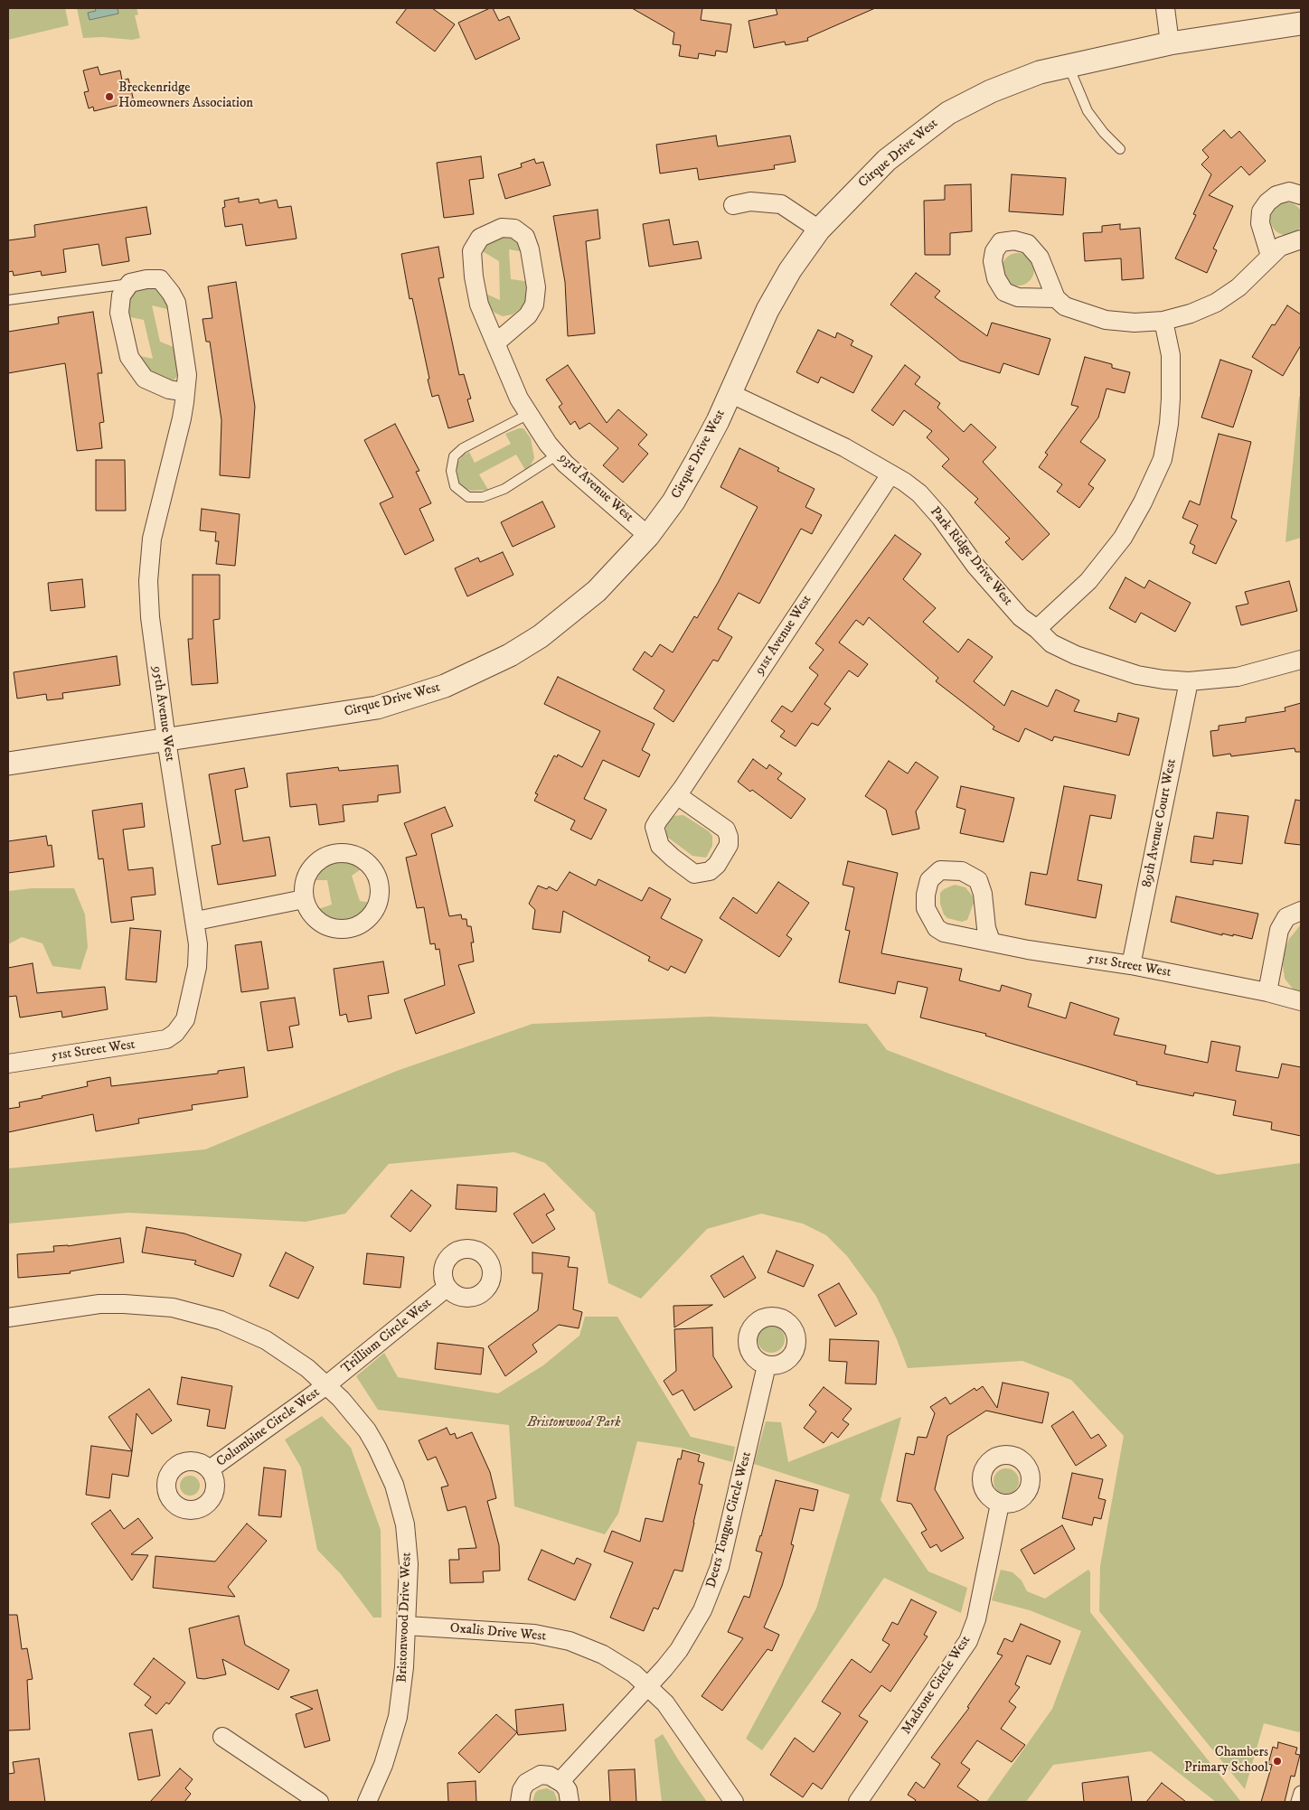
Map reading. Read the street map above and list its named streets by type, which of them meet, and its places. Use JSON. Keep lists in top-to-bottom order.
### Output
{
  "streets": {
    "street": [
      "Cirque Drive West",
      "93rd Avenue West",
      "Park Ridge Drive West",
      "91st Avenue West",
      "95th Avenue West",
      "89th Avenue Court West",
      "51st Street West",
      "Trillium Circle West",
      "Columbine Circle West",
      "Deers Tongue Circle West",
      "Bristonwood Drive West",
      "Oxalis Drive West",
      "Madrone Circle West"
    ]
  },
  "crossings": [
    ["Cirque Drive West", "93rd Avenue West"],
    ["Cirque Drive West", "Park Ridge Drive West"],
    ["Cirque Drive West", "95th Avenue West"],
    ["Park Ridge Drive West", "91st Avenue West"],
    ["Park Ridge Drive West", "89th Avenue Court West"],
    ["95th Avenue West", "51st Street West"],
    ["89th Avenue Court West", "51st Street West"],
    ["Trillium Circle West", "Columbine Circle West"],
    ["Trillium Circle West", "Bristonwood Drive West"],
    ["Columbine Circle West", "Bristonwood Drive West"],
    ["Deers Tongue Circle West", "Oxalis Drive West"],
    ["Bristonwood Drive West", "Oxalis Drive West"]
  ],
  "parks": ["Bristonwood Park"],
  "places": ["Breckenridge Homeowners Association", "Chambers Primary School"]
}
